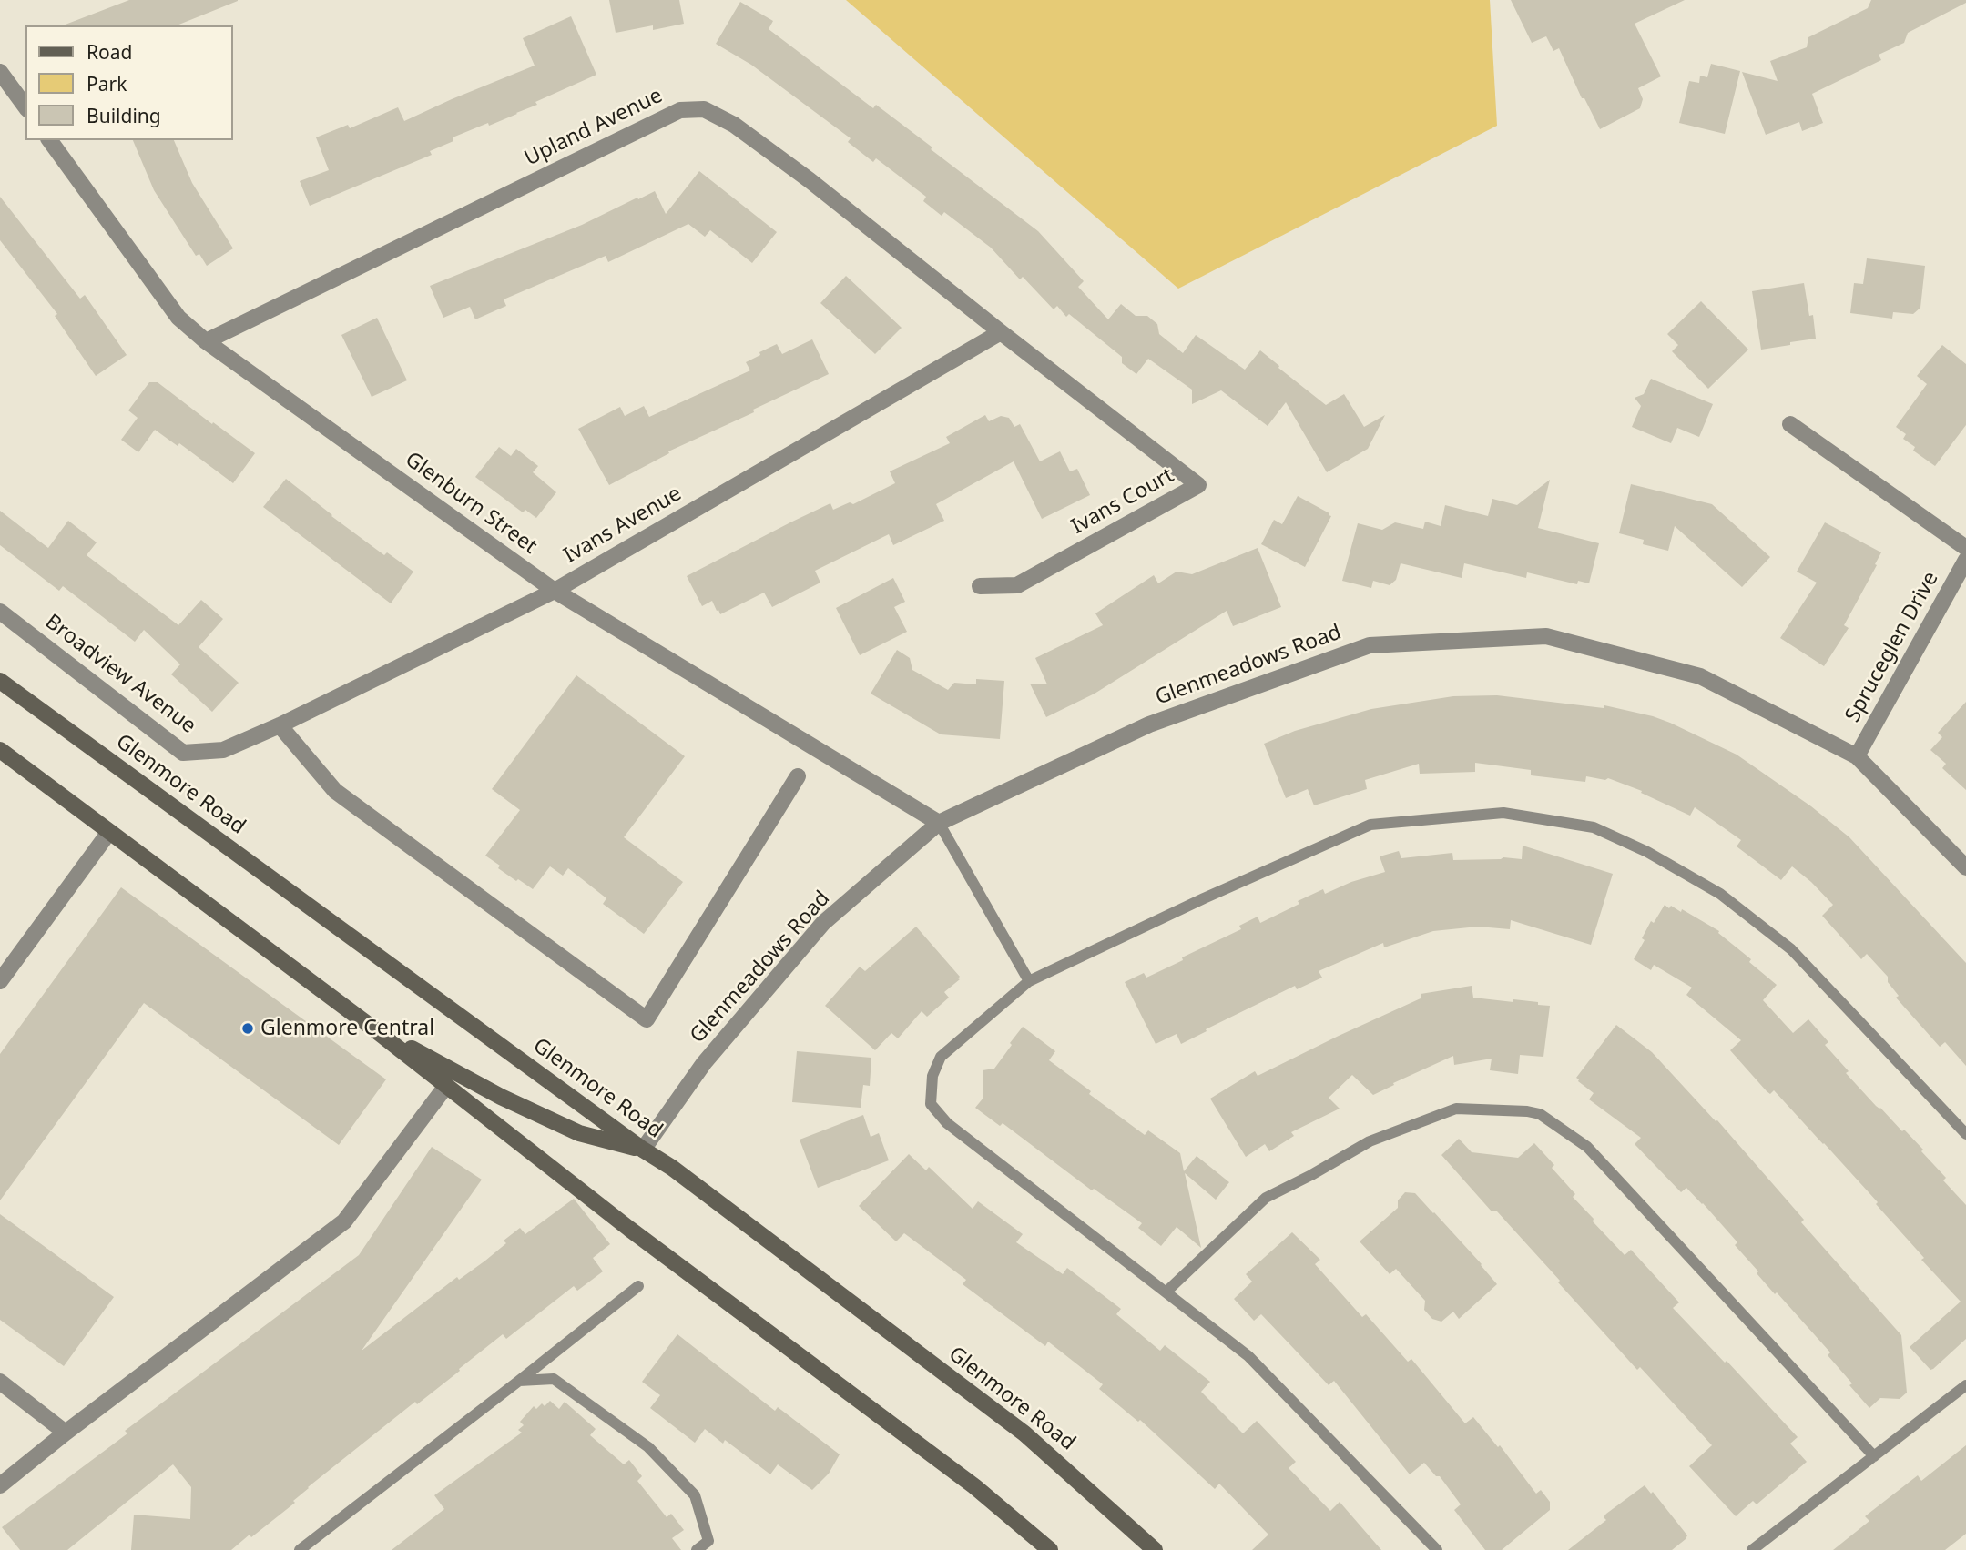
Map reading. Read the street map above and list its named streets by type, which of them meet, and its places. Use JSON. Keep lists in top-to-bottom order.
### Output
{
  "streets": {
    "main road": ["Glenmore Road"],
    "street": [
      "Upland Avenue",
      "Ivans Court",
      "Glenburn Street",
      "Ivans Avenue",
      "Spruceglen Drive",
      "Glenmeadows Road",
      "Broadview Avenue"
    ]
  },
  "crossings": [
    ["Upland Avenue", "Ivans Court"],
    ["Upland Avenue", "Glenburn Street"],
    ["Upland Avenue", "Ivans Avenue"],
    ["Ivans Court", "Ivans Avenue"],
    ["Glenburn Street", "Ivans Avenue"],
    ["Glenburn Street", "Glenmeadows Road"],
    ["Ivans Avenue", "Broadview Avenue"],
    ["Spruceglen Drive", "Glenmeadows Road"],
    ["Glenmeadows Road", "Glenmore Road"]
  ],
  "places": ["Glenmore Central"],
  "legend": ["Road", "Park", "Building"]
}
